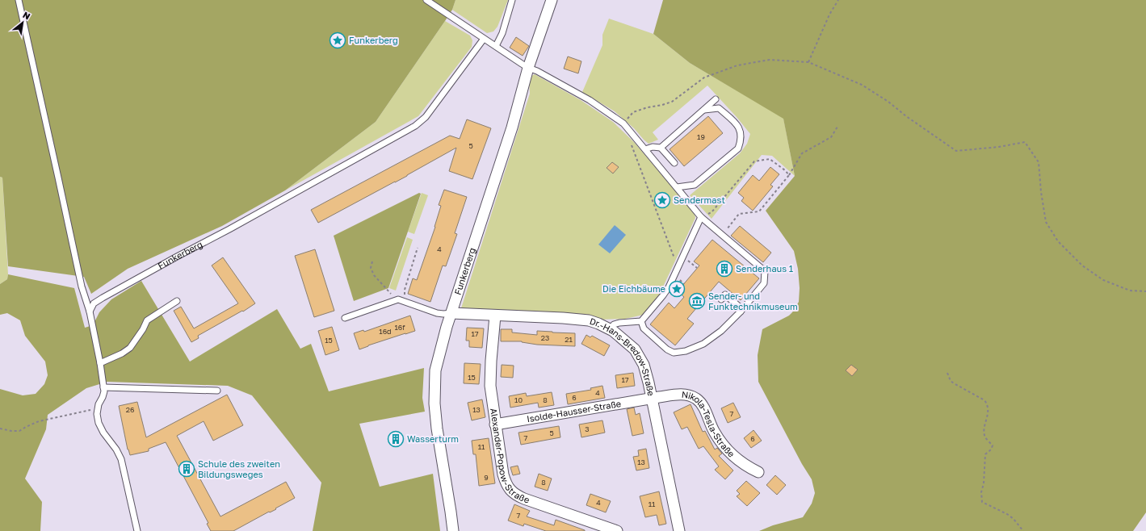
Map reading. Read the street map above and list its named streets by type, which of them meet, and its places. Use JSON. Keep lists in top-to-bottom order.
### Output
{
  "streets": {
    "street": [
      "Funkerberg",
      "Dr.-Hans-Bredow-Straße",
      "Isolde-Hausser-Straße",
      "Nikola-Tesla-Straße",
      "Alexander-Popow-Straße"
    ]
  },
  "crossings": [
    ["Funkerberg", "Dr.-Hans-Bredow-Straße"],
    ["Dr.-Hans-Bredow-Straße", "Isolde-Hausser-Straße"],
    ["Dr.-Hans-Bredow-Straße", "Nikola-Tesla-Straße"],
    ["Dr.-Hans-Bredow-Straße", "Alexander-Popow-Straße"],
    ["Isolde-Hausser-Straße", "Nikola-Tesla-Straße"],
    ["Isolde-Hausser-Straße", "Alexander-Popow-Straße"]
  ],
  "places": {
    "place": ["Funkerberg", "Sendermast", "Die Eichbäume"],
    "building": ["Senderhaus 1", "Wasserturm", "Schule des zweiten Bildungsweges"],
    "museum": ["Sender- und Funktechnikmuseum"]
  },
  "house_numbers": [
    "19",
    "5",
    "4",
    "16f",
    "16d",
    "17",
    "23",
    "21",
    "15",
    "15",
    "17",
    "4",
    "6",
    "10",
    "8",
    "26",
    "13",
    "7",
    "3",
    "5",
    "7",
    "6",
    "11",
    "13",
    "9",
    "8",
    "4",
    "11",
    "7"
  ],
  "north": "top right"
}
